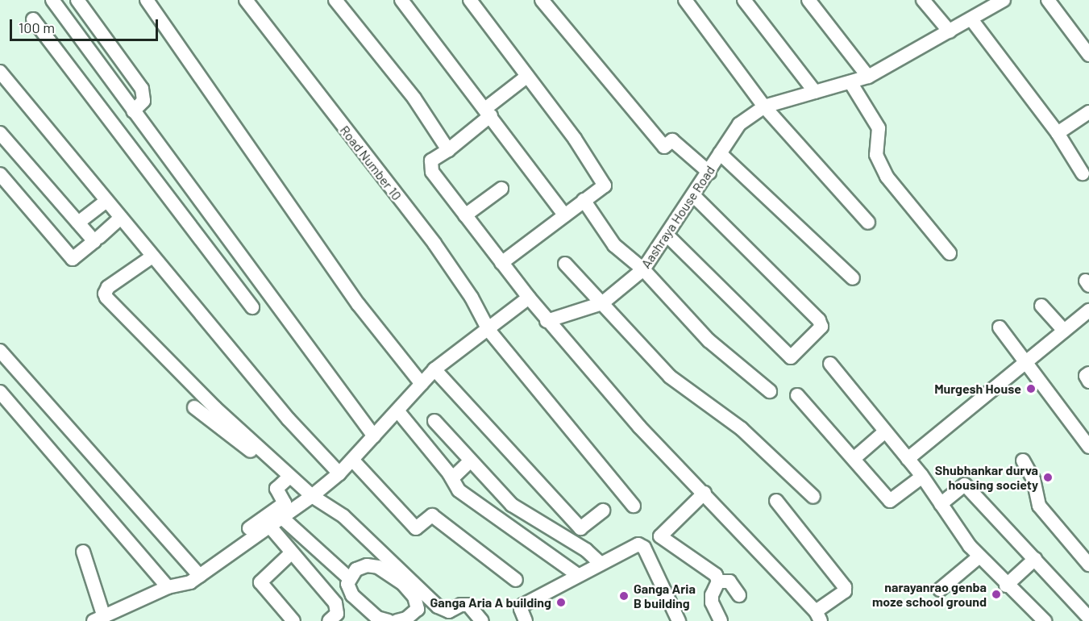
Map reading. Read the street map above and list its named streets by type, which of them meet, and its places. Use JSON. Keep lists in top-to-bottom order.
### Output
{
  "streets": {
    "street": ["Road Number 10", "Aashraya House Road"]
  },
  "places": [
    "Murgesh House",
    "Shubhankar durva housing society",
    "narayanrao genba moze school ground",
    "Ganga Aria B building",
    "Ganga Aria A building"
  ],
  "scale_bar": "100 m"
}
